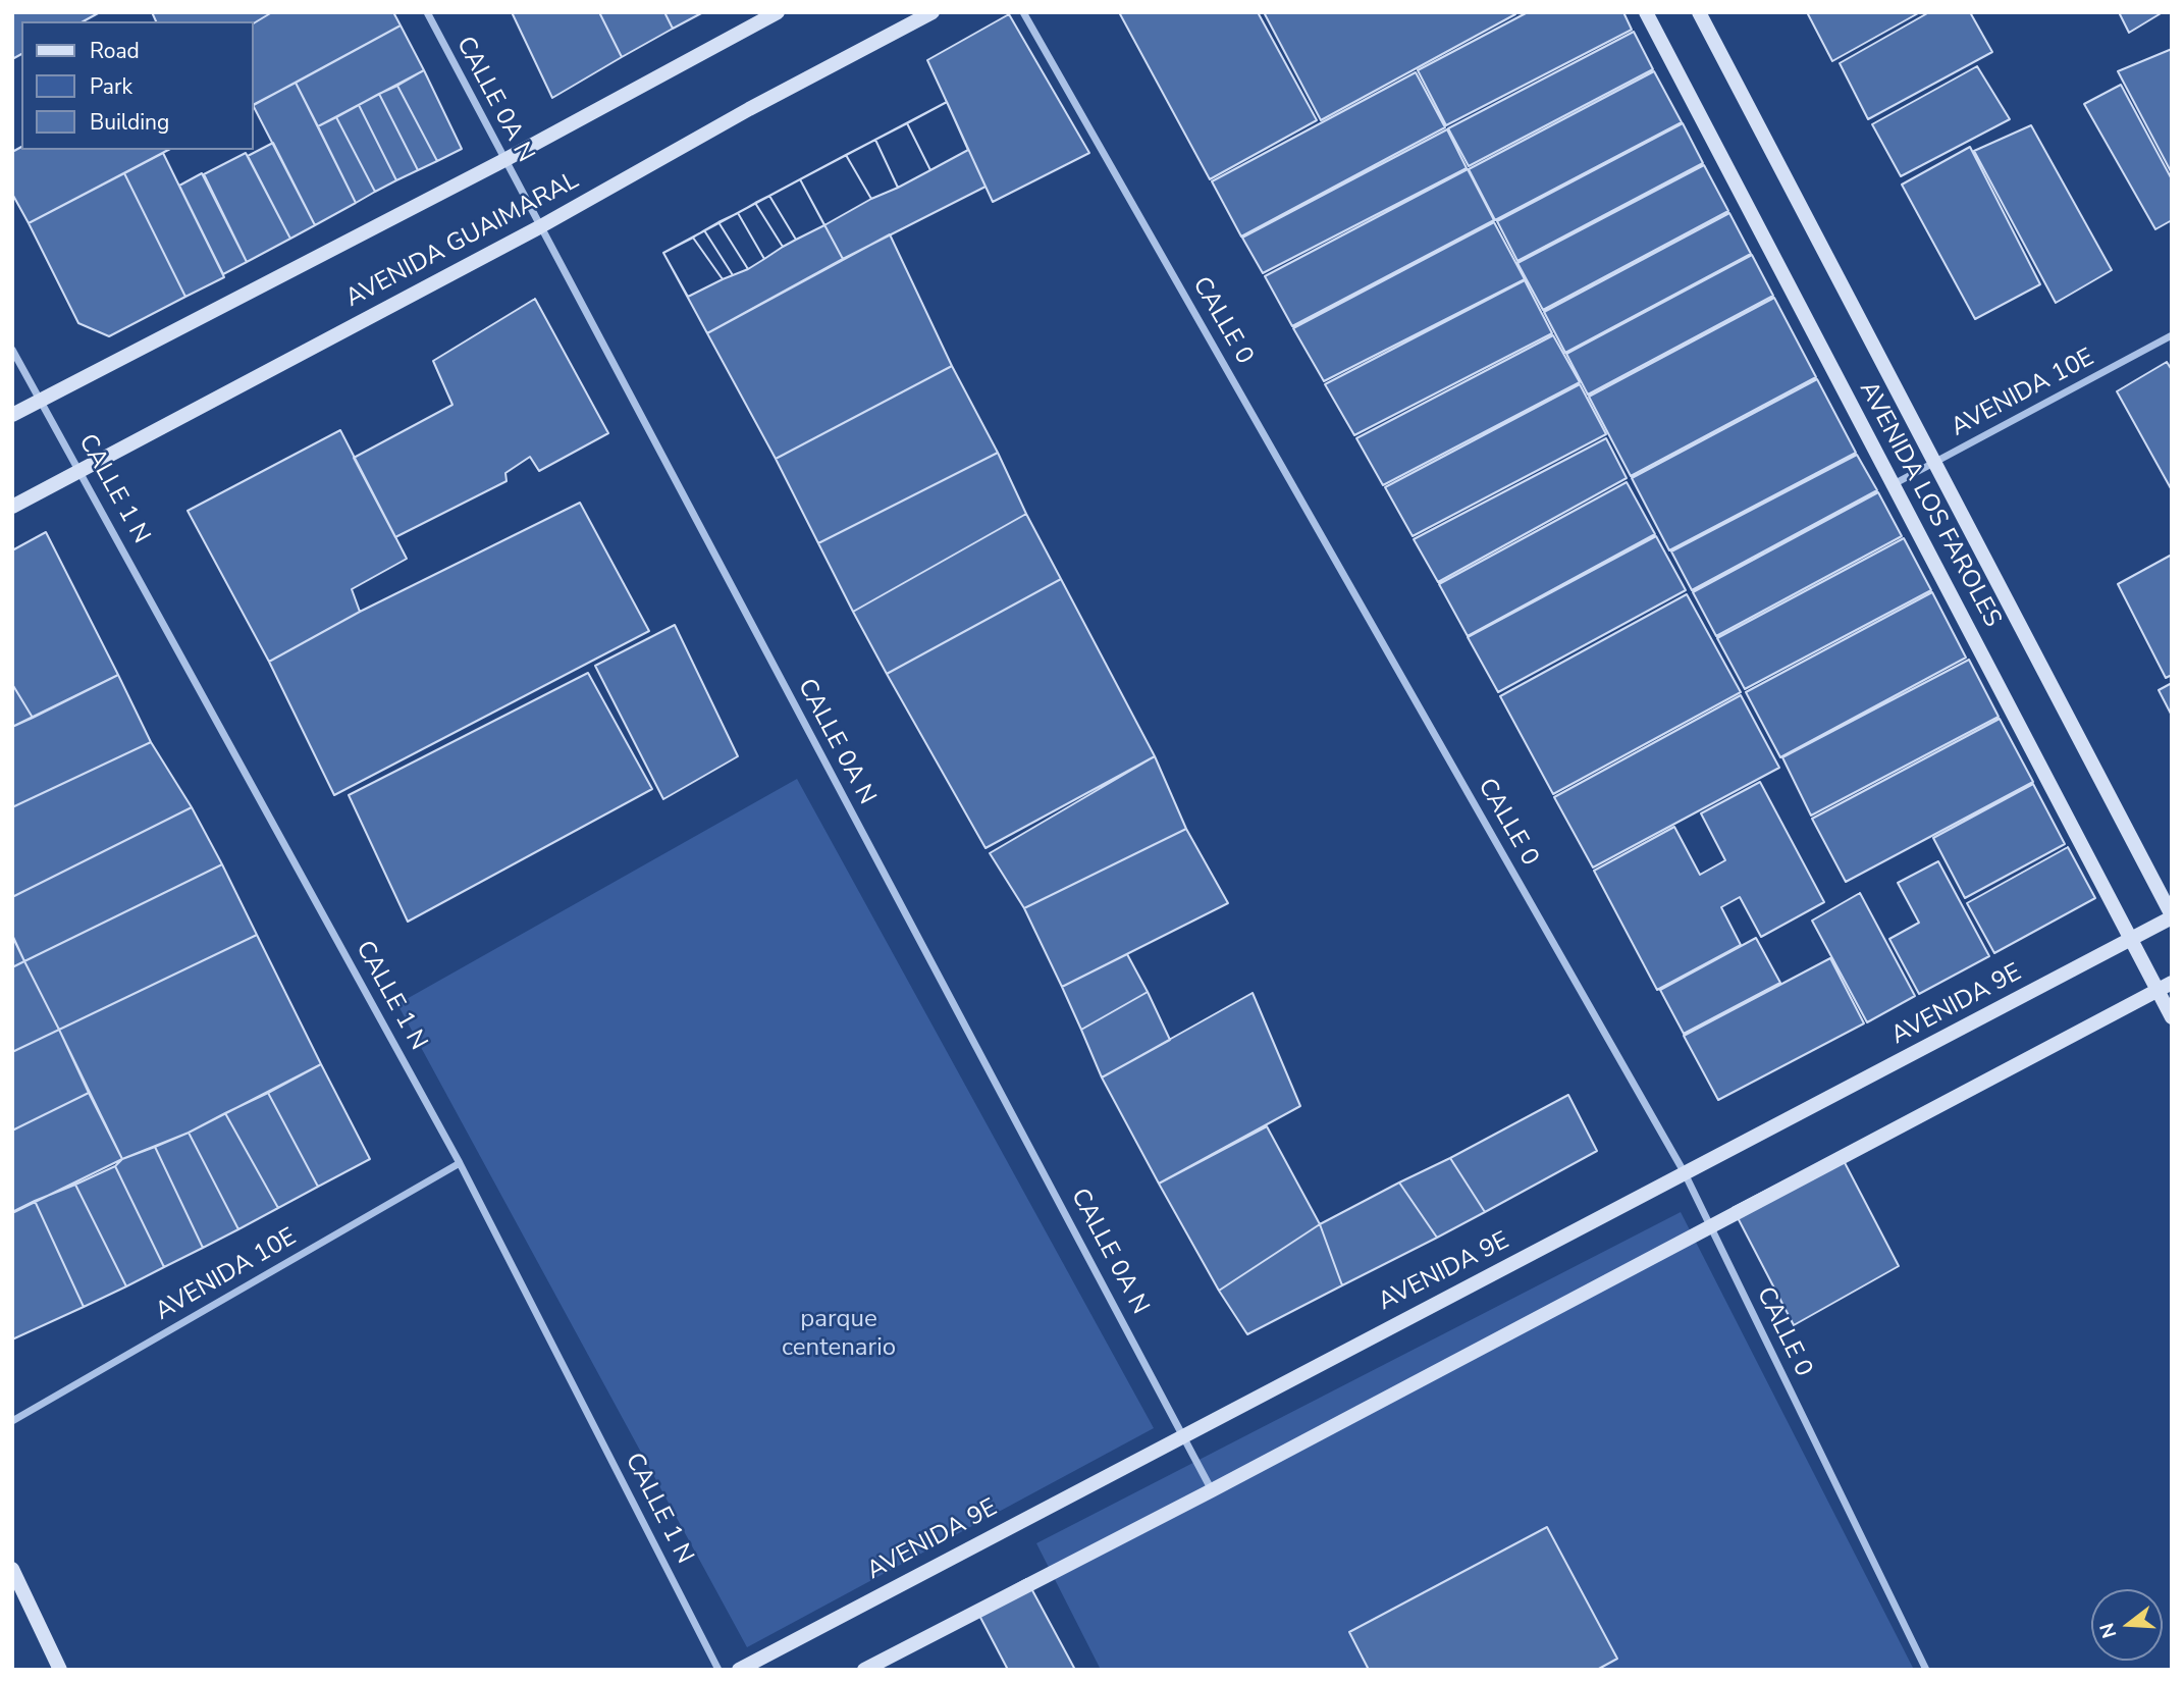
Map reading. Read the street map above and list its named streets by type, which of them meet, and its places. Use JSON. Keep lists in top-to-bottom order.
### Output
{
  "streets": {
    "street": [
      "CALLE 0A N",
      "AVENIDA GUAIMARAL",
      "CALLE 0",
      "AVENIDA 10E",
      "CALLE 1 N",
      "AVENIDA LOS FAROLES",
      "AVENIDA 9E"
    ]
  },
  "crossings": [
    ["CALLE 0A N", "AVENIDA GUAIMARAL"],
    ["CALLE 0A N", "AVENIDA 9E"],
    ["AVENIDA GUAIMARAL", "CALLE 1 N"],
    ["CALLE 0", "AVENIDA 9E"],
    ["AVENIDA 10E", "CALLE 1 N"],
    ["AVENIDA 10E", "AVENIDA LOS FAROLES"],
    ["AVENIDA LOS FAROLES", "AVENIDA 9E"]
  ],
  "parks": ["parque centenario"],
  "legend": ["Road", "Park", "Building"],
  "north": "left"
}
